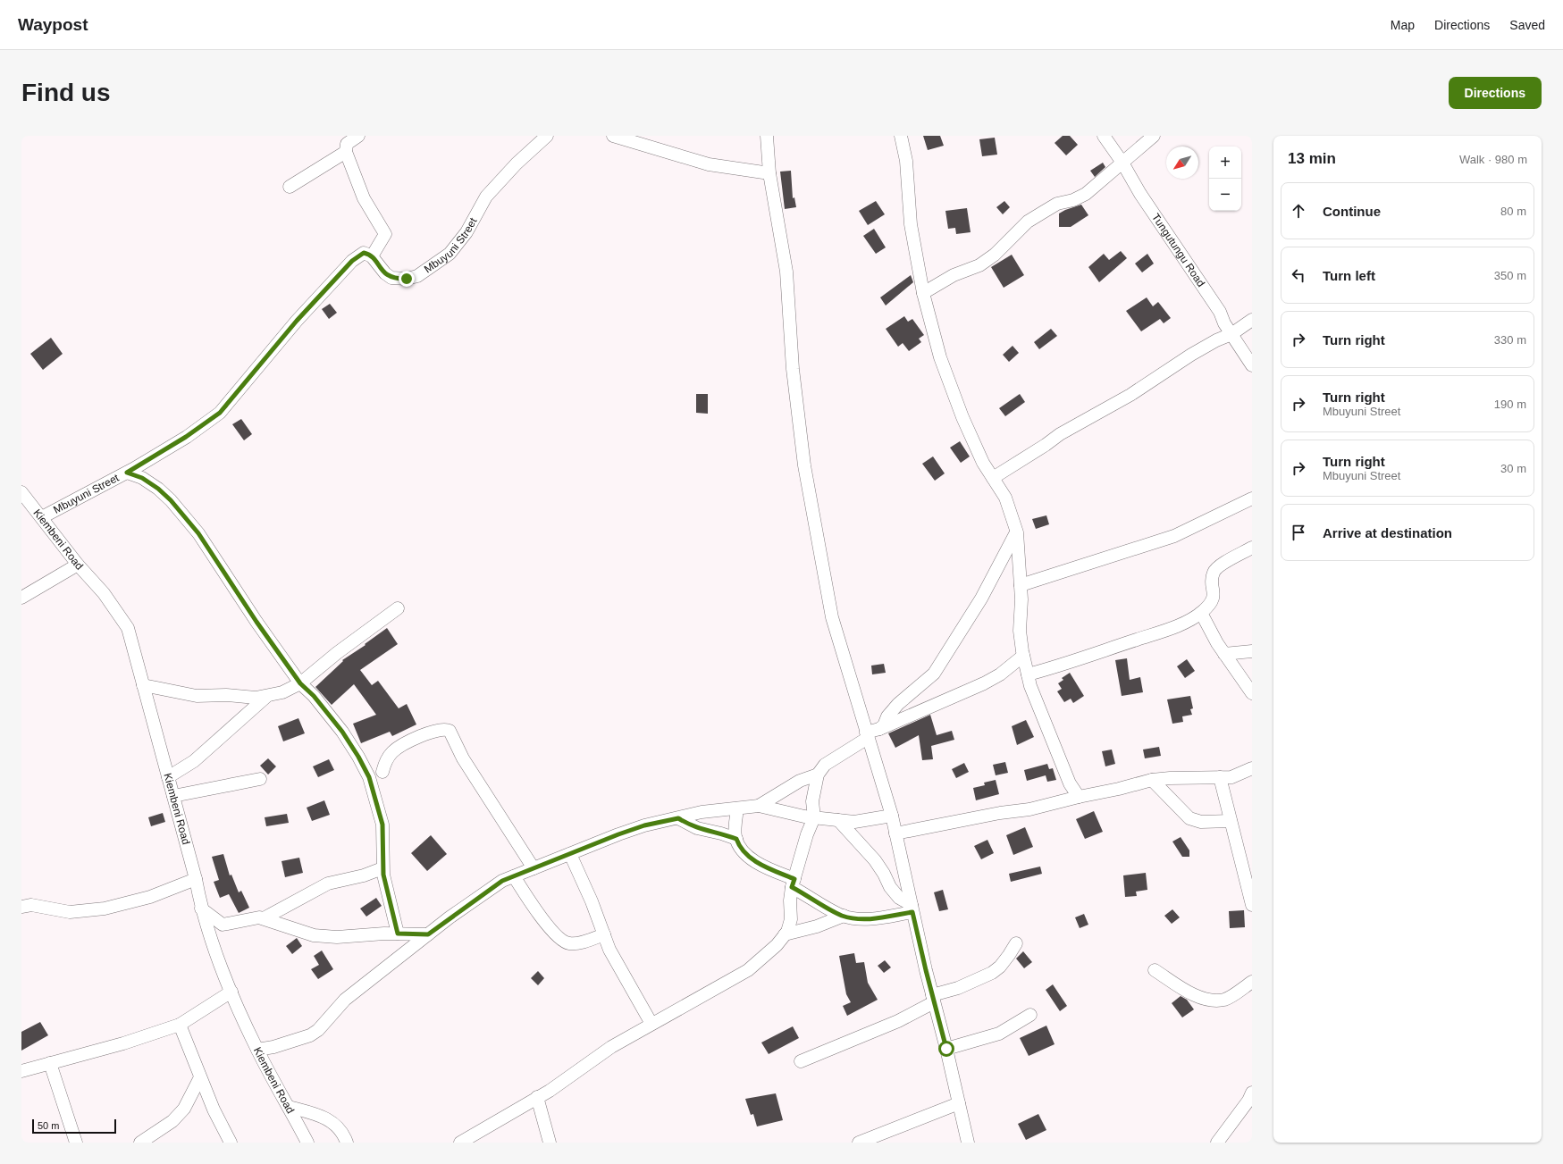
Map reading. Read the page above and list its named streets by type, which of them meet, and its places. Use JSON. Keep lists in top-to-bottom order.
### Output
{
  "streets": {
    "street": ["Mbuyuni Street", "Tungutungu Road", "Kiembeni Road"]
  },
  "crossings": [
    ["Mbuyuni Street", "Kiembeni Road"]
  ],
  "scale_bar": "50 m",
  "north": "bottom left",
  "page": {
    "header": "Waypost",
    "nav": ["Map", "Directions", "Saved"],
    "buttons": "Directions",
    "title": "Find us",
    "heading": ["13 min", "Walk · 980 m"],
    "map_buttons": ["+", "−"],
    "list": [
      ["Continue", "80 m"],
      ["Turn left", "350 m"],
      ["Turn right", "330 m"],
      ["Turn right", "Mbuyuni Street", "190 m"],
      ["Turn right", "Mbuyuni Street", "30 m"],
      "Arrive at destination"
    ],
    "scale": "50 m"
  }
}
